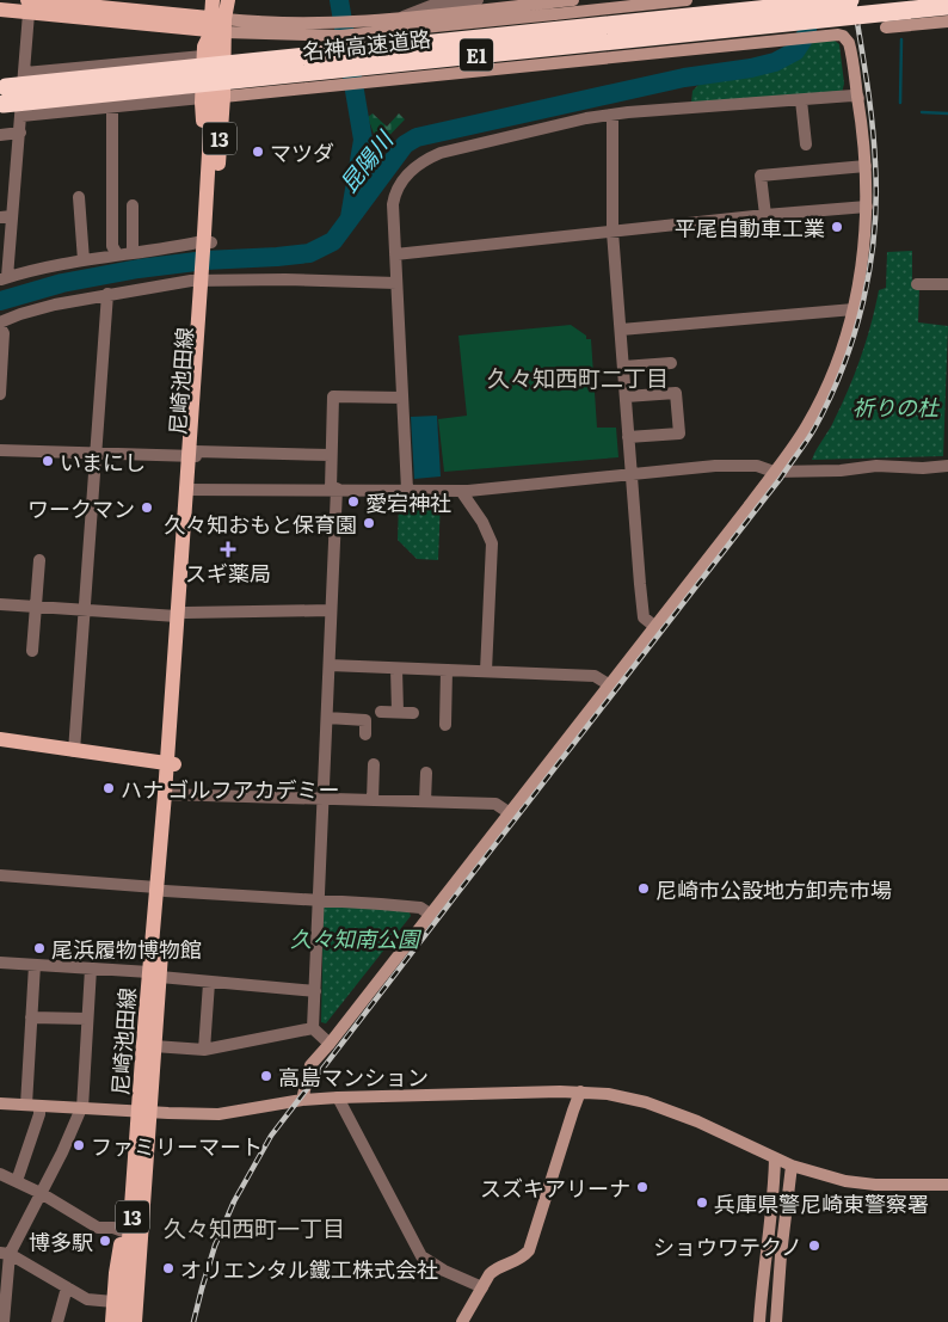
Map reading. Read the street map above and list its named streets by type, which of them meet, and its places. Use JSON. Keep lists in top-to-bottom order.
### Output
{
  "streets": {
    "highway": ["名神高速道路", "E1"],
    "main road": ["13", "尼崎池田線"]
  },
  "districts": ["久々知西町二丁目", "久々知西町一丁目"],
  "water": ["昆陽川"],
  "parks": ["祈りの杜", "久々知南公園"],
  "places": {
    "other": [
      "マツダ",
      "平尾自動車工業",
      "いまにし",
      "愛宕神社",
      "ワークマン",
      "久々知おもと保育園",
      "ハナ ゴルフアカデミー",
      "尼崎市公設地方卸売市場",
      "尾浜履物博物館",
      "高島マンション",
      "ファミリーマート",
      "スズキアリーナ",
      "兵庫県警尼崎東警察署",
      "博多駅",
      "ショウワテクノ",
      "オリエンタル鐵工株式会社"
    ],
    "health": ["スギ薬局"]
  }
}
